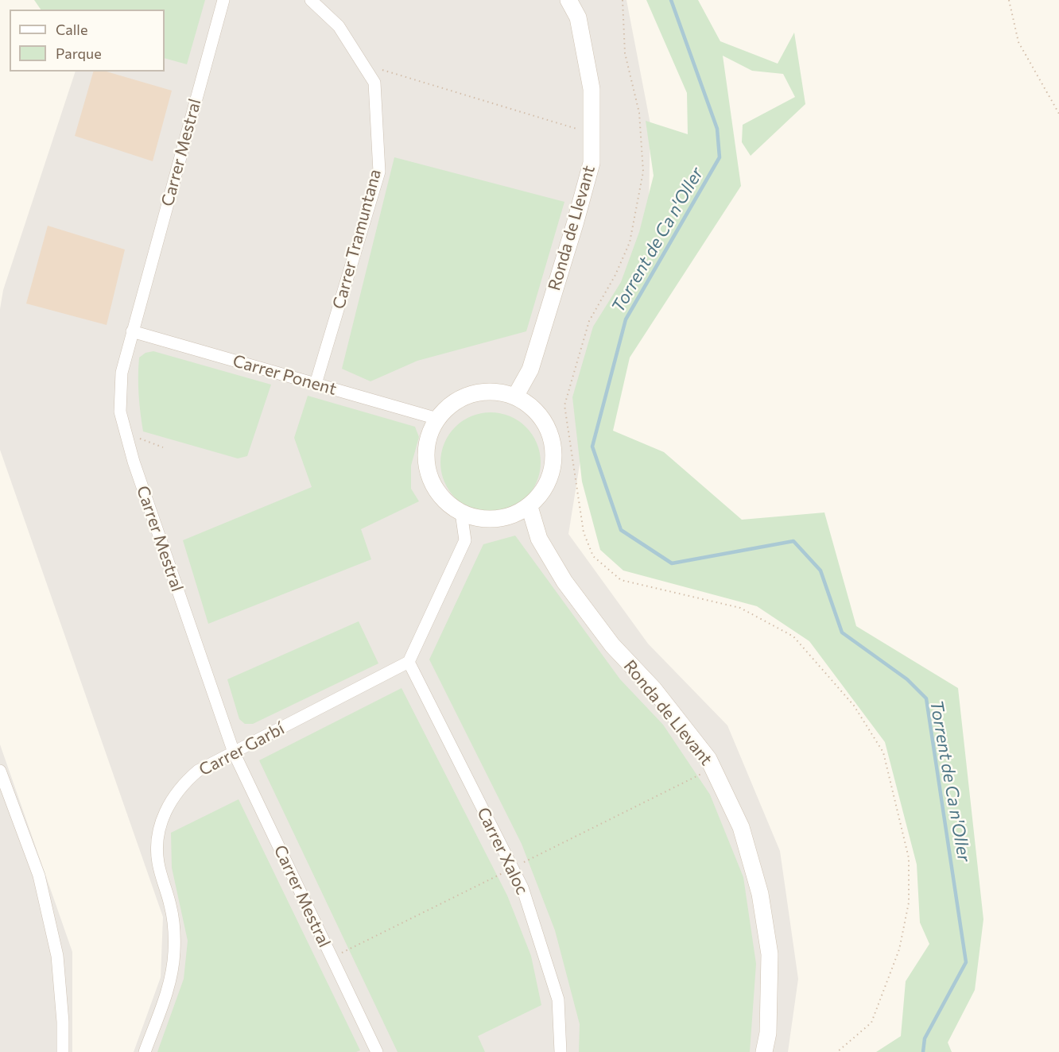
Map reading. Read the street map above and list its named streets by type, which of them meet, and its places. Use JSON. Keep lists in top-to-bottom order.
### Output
{
  "streets": {
    "main road": ["Ronda de Llevant"],
    "street": [
      "Carrer Mestral",
      "Carrer Tramuntana",
      "Carrer Ponent",
      "Carrer Garbí",
      "Carrer Xaloc"
    ]
  },
  "crossings": [
    ["Carrer Mestral", "Carrer Ponent"],
    ["Carrer Mestral", "Carrer Garbí"],
    ["Ronda de Llevant", "Carrer Ponent"],
    ["Carrer Tramuntana", "Carrer Ponent"],
    ["Carrer Garbí", "Carrer Xaloc"]
  ],
  "water": ["Torrent de Ca n'Oller"],
  "legend": ["Calle", "Parque"]
}
